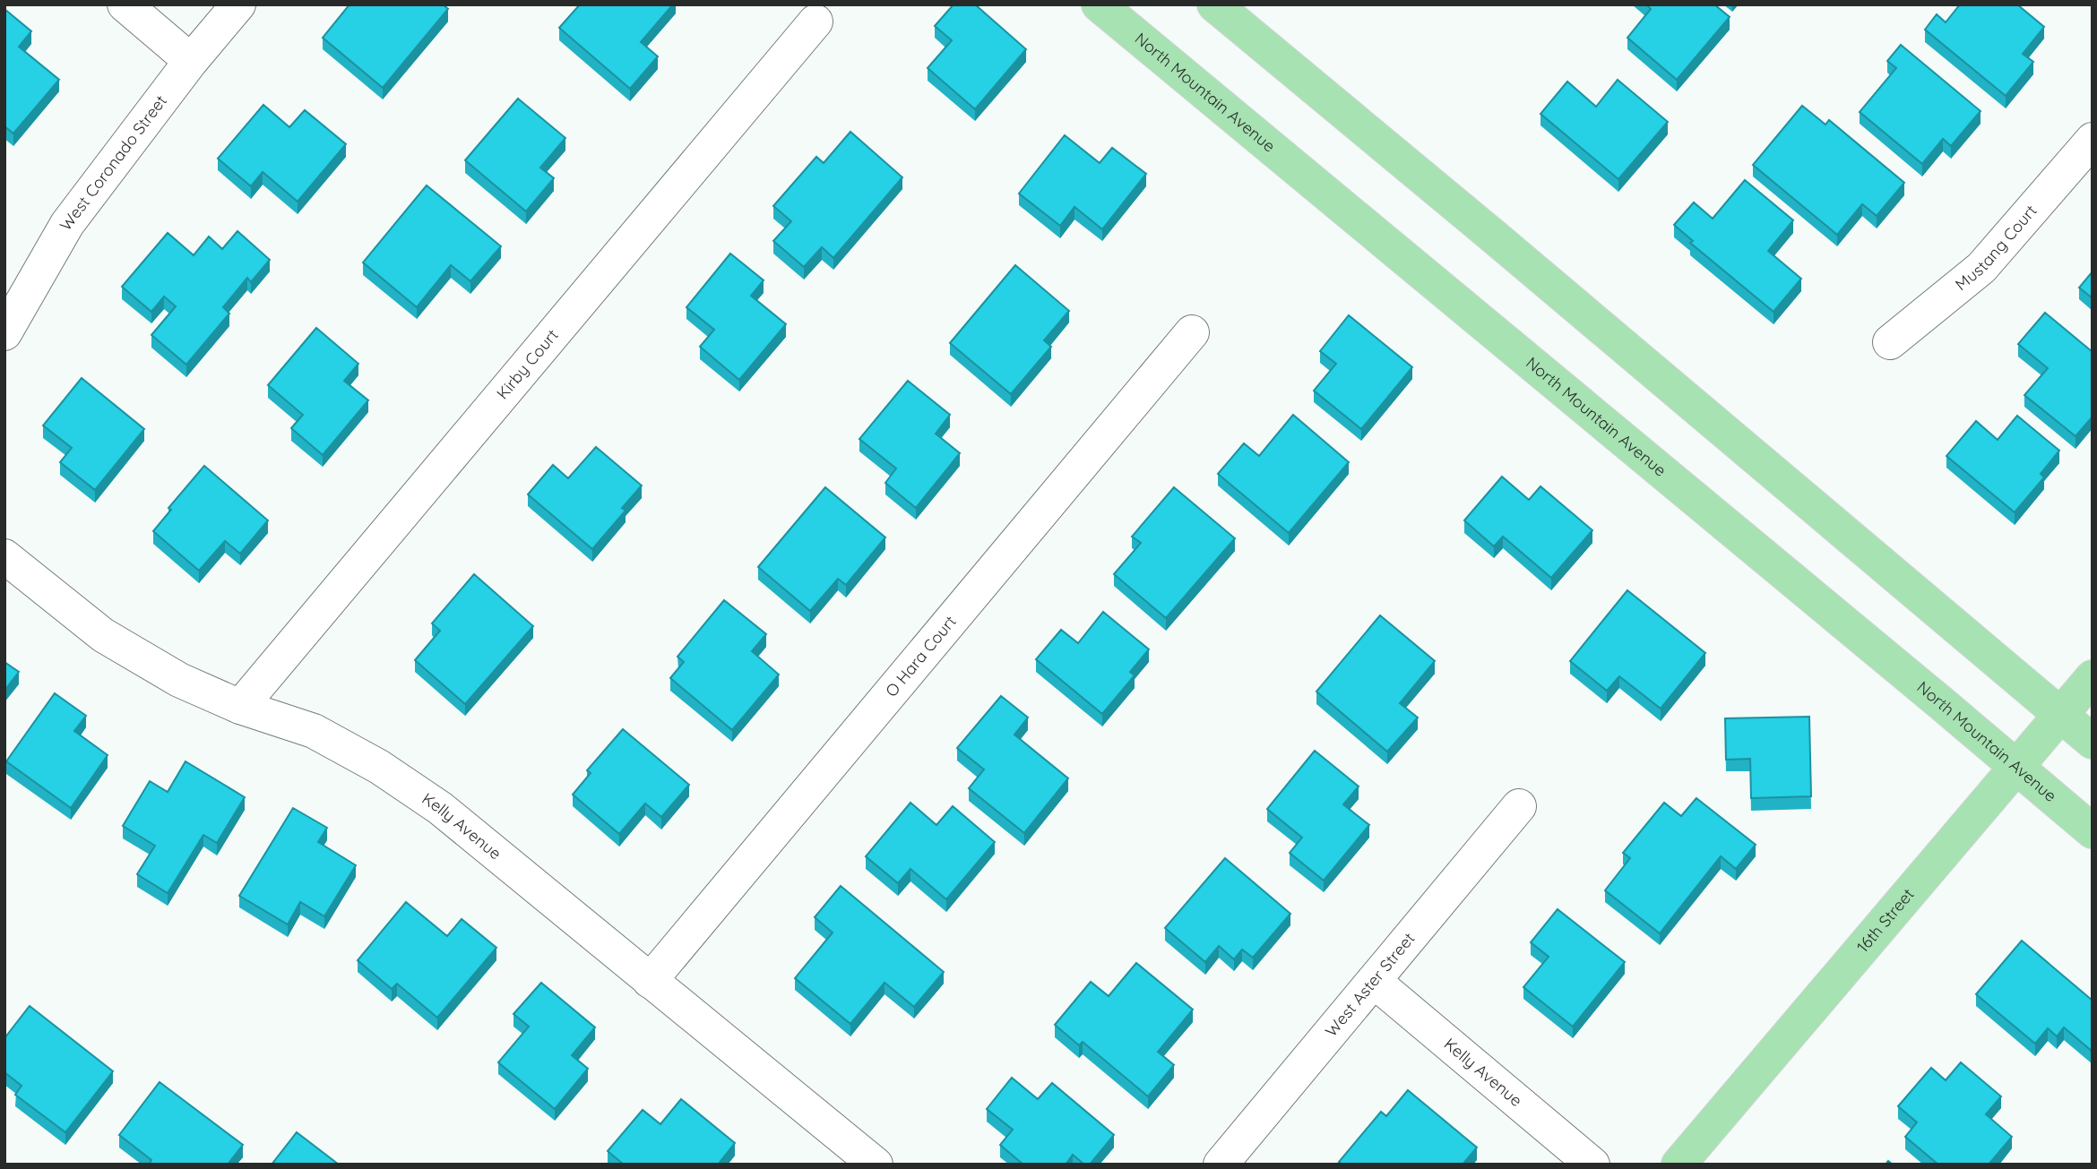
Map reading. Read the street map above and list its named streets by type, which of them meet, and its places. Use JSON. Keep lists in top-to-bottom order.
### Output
{
  "streets": {
    "main road": ["North Mountain Avenue", "16th Street"],
    "street": [
      "West Coronado Street",
      "Mustang Court",
      "Kirby Court",
      "O Hara Court",
      "Kelly Avenue",
      "West Aster Street"
    ]
  },
  "crossings": [
    ["North Mountain Avenue", "16th Street"],
    ["Kirby Court", "Kelly Avenue"],
    ["O Hara Court", "Kelly Avenue"],
    ["Kelly Avenue", "West Aster Street"]
  ]
}
